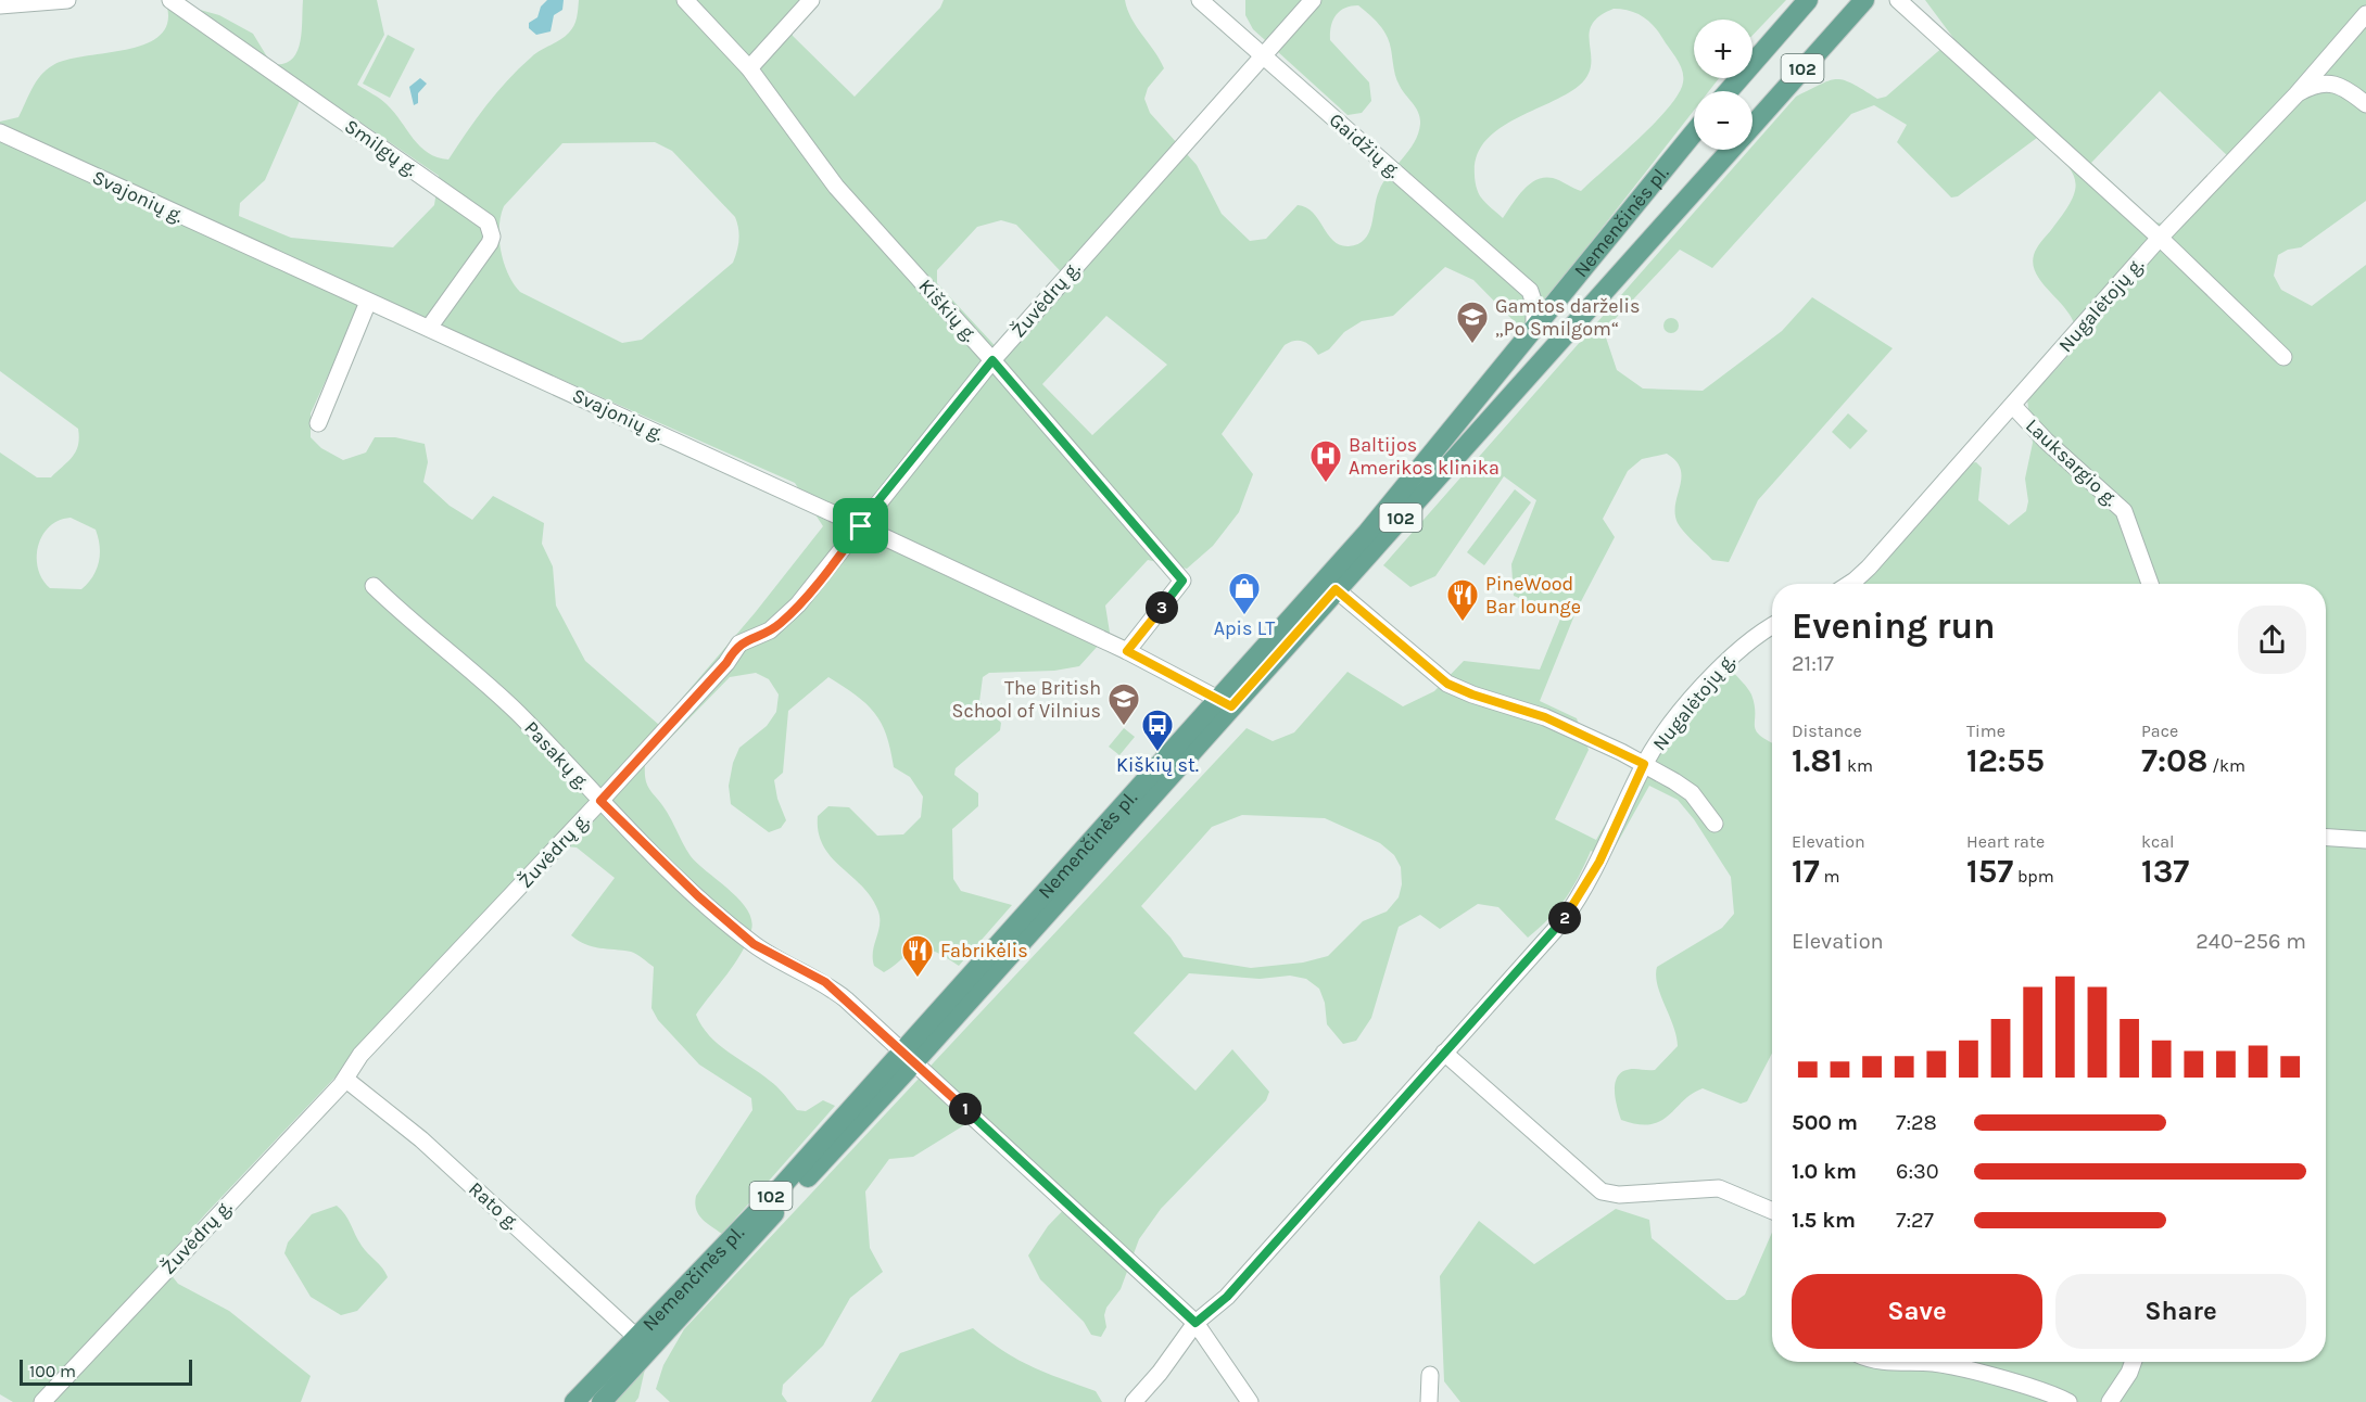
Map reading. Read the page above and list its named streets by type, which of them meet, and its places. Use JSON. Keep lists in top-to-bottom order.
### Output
{
  "streets": {
    "main road": ["102", "Nemenčinės pl."],
    "street": [
      "Gaidžių g.",
      "Smilgų g.",
      "Svajonių g.",
      "Žuvėdrų g.",
      "Nugalėtojų g.",
      "Kiškių g.",
      "Lauksargio g.",
      "Pasakų g.",
      "Rato g."
    ]
  },
  "crossings": [
    ["Gaidžių g.", "Žuvėdrų g."],
    ["Smilgų g.", "Svajonių g."],
    ["Svajonių g.", "Nemenčinės pl."],
    ["Svajonių g.", "Žuvėdrų g."],
    ["Svajonių g.", "Kiškių g."],
    ["Nemenčinės pl.", "Pasakų g."],
    ["Nemenčinės pl.", "Rato g."],
    ["Žuvėdrų g.", "Kiškių g."],
    ["Žuvėdrų g.", "Pasakų g."],
    ["Žuvėdrų g.", "Rato g."],
    ["Nugalėtojų g.", "Lauksargio g."],
    ["Nugalėtojų g.", "Pasakų g."]
  ],
  "places": {
    "school or university": ["Gamtos darželis „Po Smilgom“", "The British School of Vilnius"],
    "hospital": ["Baltijos Amerikos klinika"],
    "shop": ["Apis LT"],
    "restaurant": ["PineWood Bar lounge", "Fabrikėlis"],
    "bus stop": ["Kiškių st."]
  },
  "scale_bar": "100 m",
  "page": {
    "map_buttons": ["+", "−"],
    "heading": ["Evening run", "21:17"],
    "pins": ["3", "2", "1"],
    "stats": [
      ["Distance", "1.81 km"],
      ["Time", "12:55"],
      ["Pace", "7:08 /km"],
      ["Elevation", "17 m"],
      ["Heart rate", "157 bpm"],
      ["kcal", "137"]
    ],
    "chart": ["Elevation", "240–256 m"],
    "list": [
      {
        "name": "500 m",
        "note": "7:28"
      },
      {
        "name": "1.0 km",
        "note": "6:30"
      },
      {
        "name": "1.5 km",
        "note": "7:27"
      }
    ],
    "buttons": ["Save", "Share"],
    "scale": "100 m"
  }
}
